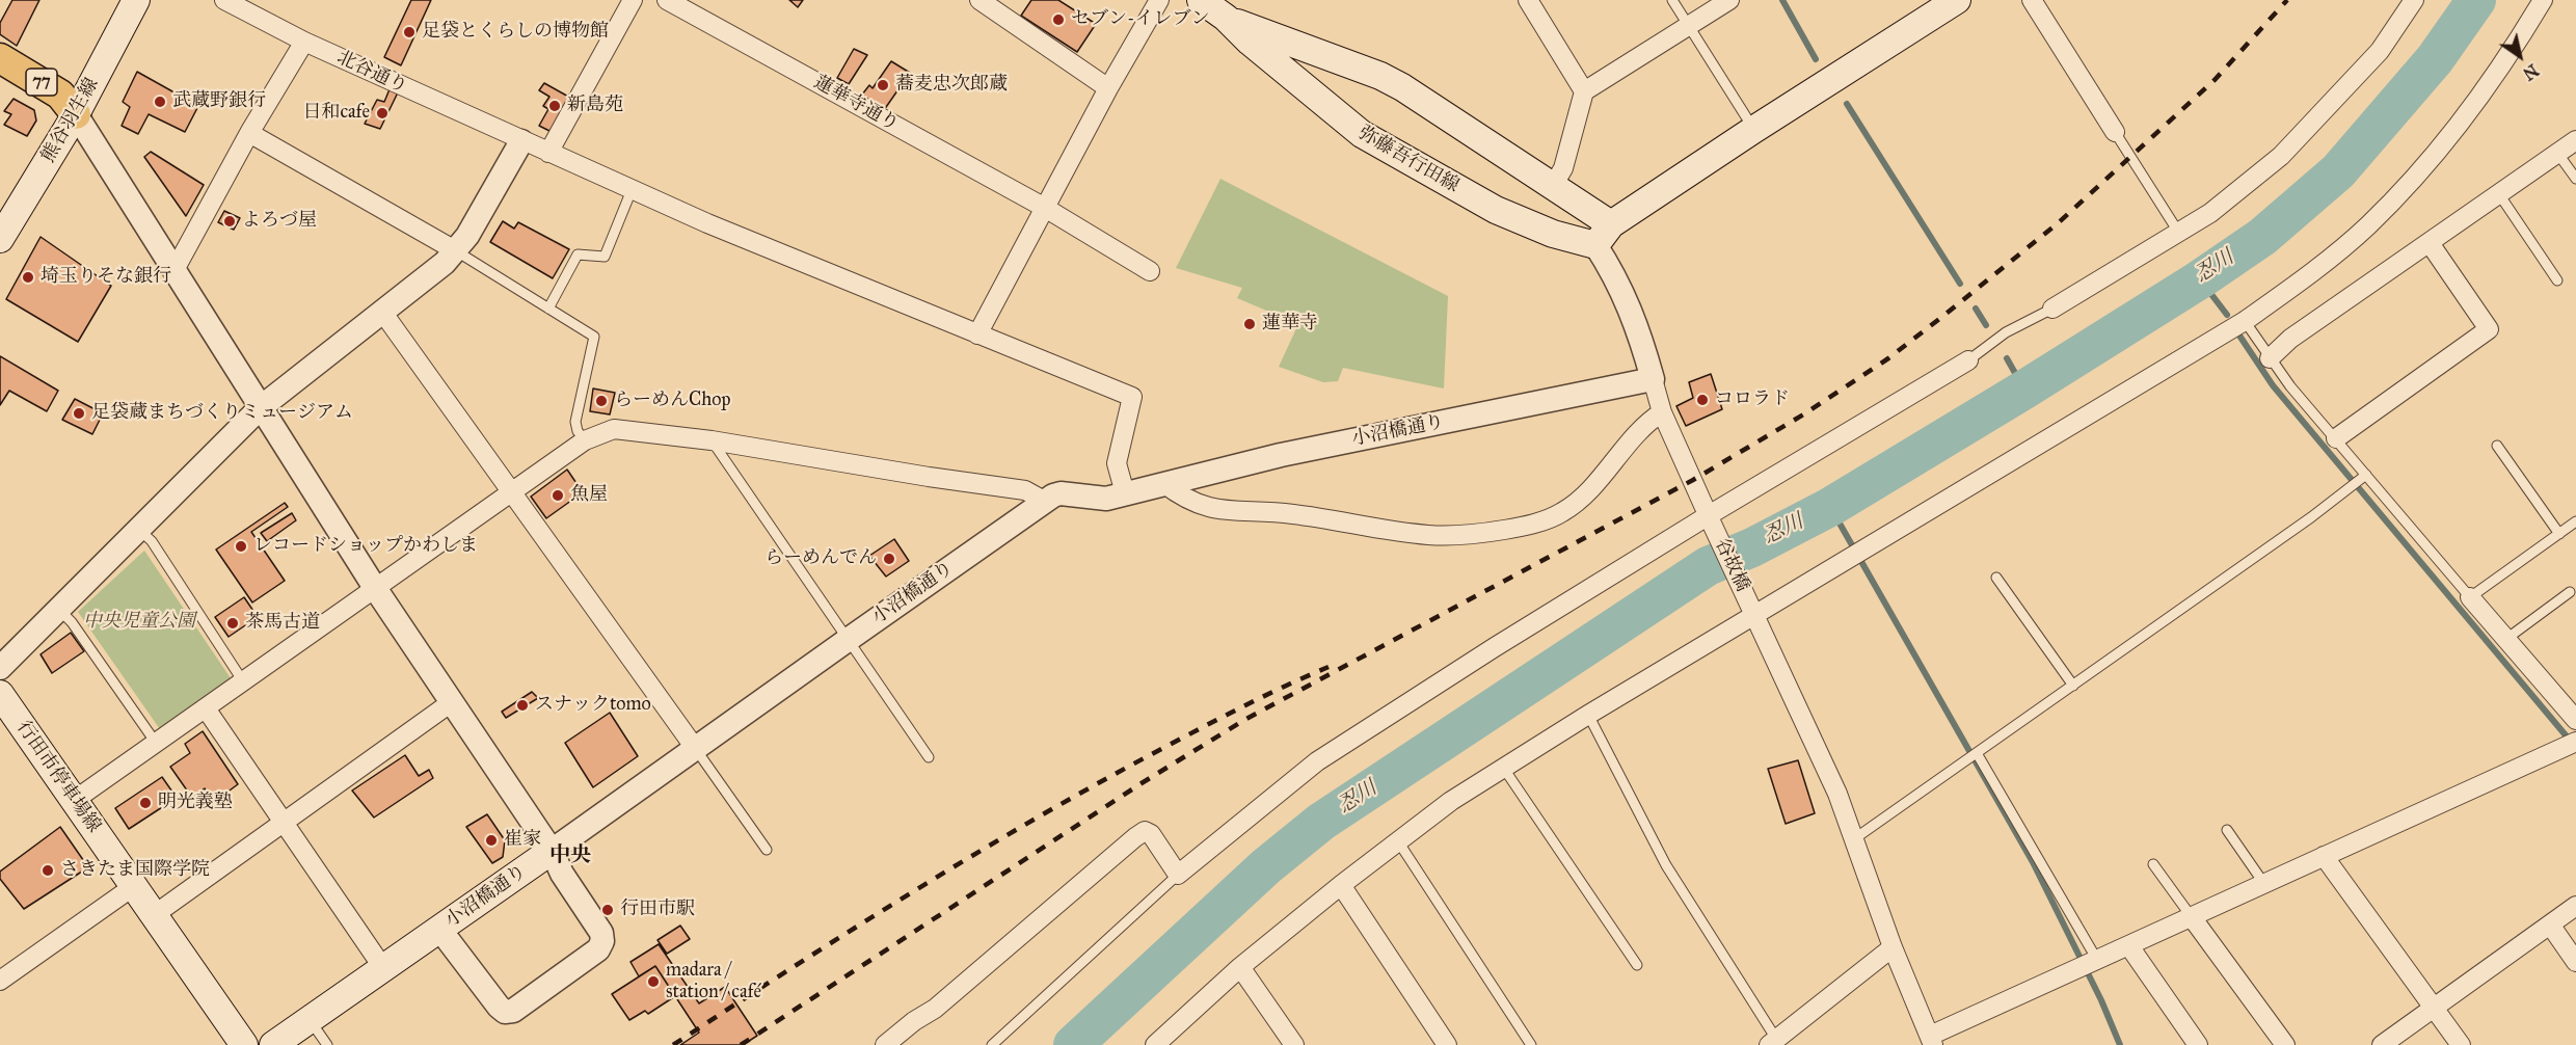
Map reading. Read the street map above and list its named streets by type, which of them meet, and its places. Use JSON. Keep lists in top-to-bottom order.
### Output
{
  "streets": {
    "main road": [
      "77",
      "熊谷羽生線",
      "弥藤吾行田線",
      "小沼橋通り",
      "行田市停車場線"
    ],
    "street": ["北谷通り", "蓮華寺通り", "谷故橋"]
  },
  "crossings": [
    ["北谷通り", "小沼橋通り"],
    ["77", "熊谷羽生線"],
    ["小沼橋通り", "谷故橋"]
  ],
  "districts": ["中央"],
  "water": ["忍川"],
  "parks": ["中央児童公園"],
  "places": [
    "セブン-イレブン",
    "足袋とくらしの博物館",
    "蕎麦忠次郎蔵",
    "武蔵野銀行",
    "新島苑",
    "日和cafe",
    "よろづ屋",
    "埼玉りそな銀行",
    "蓮華寺",
    "コロラド",
    "らーめんChop",
    "足袋蔵まちづくりミュージアム",
    "魚屋",
    "レコードショップかわしま",
    "らーめんでん",
    "茶馬古道",
    "スナックtomo",
    "明光義塾",
    "崔家",
    "さきたま国際学院",
    "行田市駅",
    "madara / station / café"
  ],
  "north": "bottom right"
}
